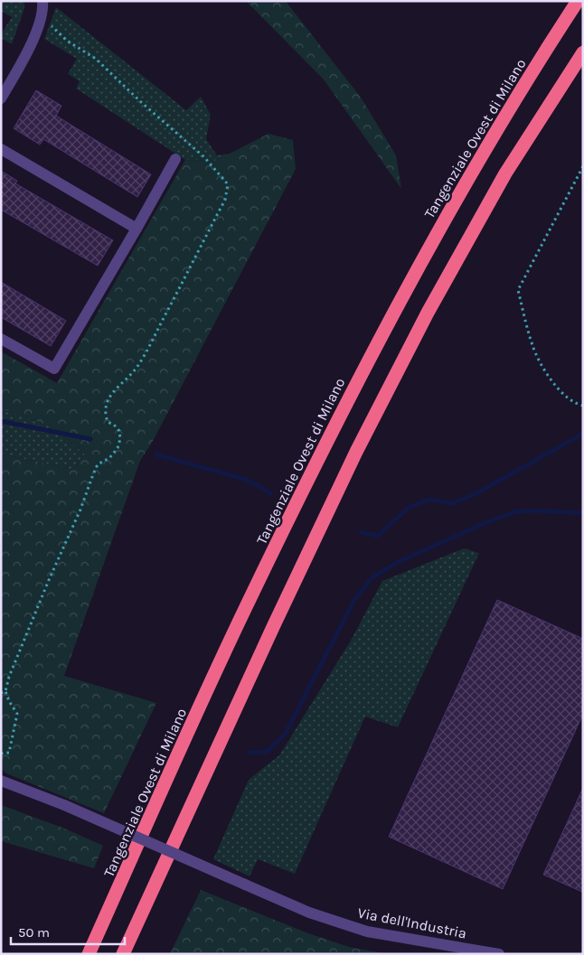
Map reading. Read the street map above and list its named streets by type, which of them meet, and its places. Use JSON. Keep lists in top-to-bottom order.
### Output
{
  "streets": {
    "highway": ["Tangenziale Ovest di Milano"],
    "street": ["Via dell'Industria"]
  },
  "scale_bar": "50 m"
}
